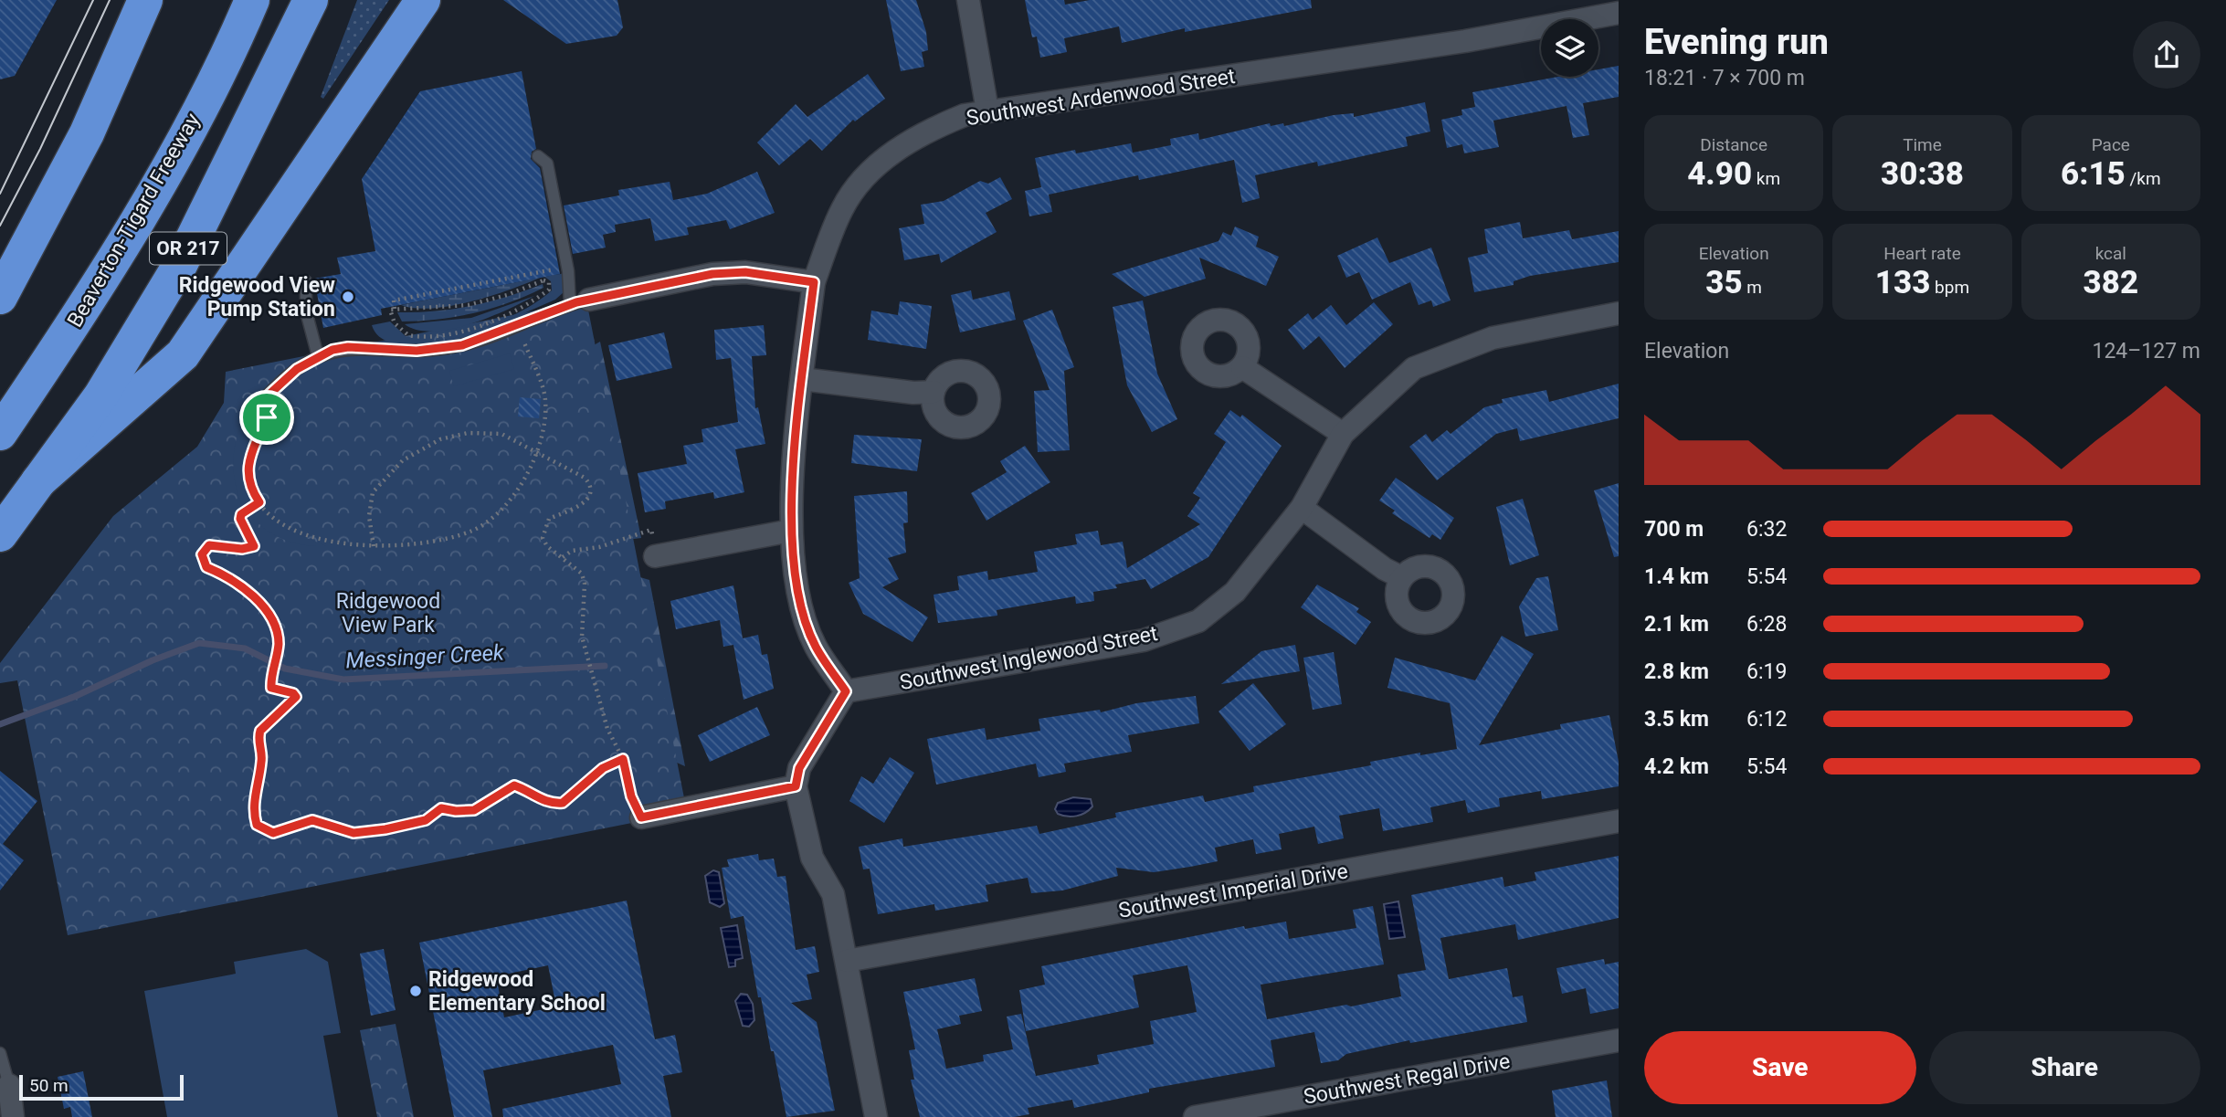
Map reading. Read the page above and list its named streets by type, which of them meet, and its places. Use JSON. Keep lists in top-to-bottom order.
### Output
{
  "streets": {
    "highway": ["Beaverton-Tigard Freeway", "OR 217"],
    "street": [
      "Southwest Ardenwood Street",
      "Southwest Inglewood Street",
      "Southwest Imperial Drive",
      "Southwest Regal Drive"
    ]
  },
  "crossings": [
    ["Southwest Ardenwood Street", "Southwest Inglewood Street"]
  ],
  "water": ["Messinger Creek"],
  "parks": ["Ridgewood View Park"],
  "places": ["Ridgewood View Pump Station", "Ridgewood Elementary School"],
  "scale_bar": "50 m",
  "page": {
    "heading": ["Evening run", "18:21 · 7 × 700 m"],
    "stats": [
      ["Distance", "4.90 km"],
      ["Time", "30:38"],
      ["Pace", "6:15 /km"],
      ["Elevation", "35 m"],
      ["Heart rate", "133 bpm"],
      ["kcal", "382"]
    ],
    "chart": ["Elevation", "124–127 m"],
    "list": [
      {
        "name": "700 m",
        "note": "6:32"
      },
      {
        "name": "1.4 km",
        "note": "5:54"
      },
      {
        "name": "2.1 km",
        "note": "6:28"
      },
      {
        "name": "2.8 km",
        "note": "6:19"
      },
      {
        "name": "3.5 km",
        "note": "6:12"
      },
      {
        "name": "4.2 km",
        "note": "5:54"
      }
    ],
    "buttons": ["Save", "Share"],
    "scale": "50 m"
  }
}
